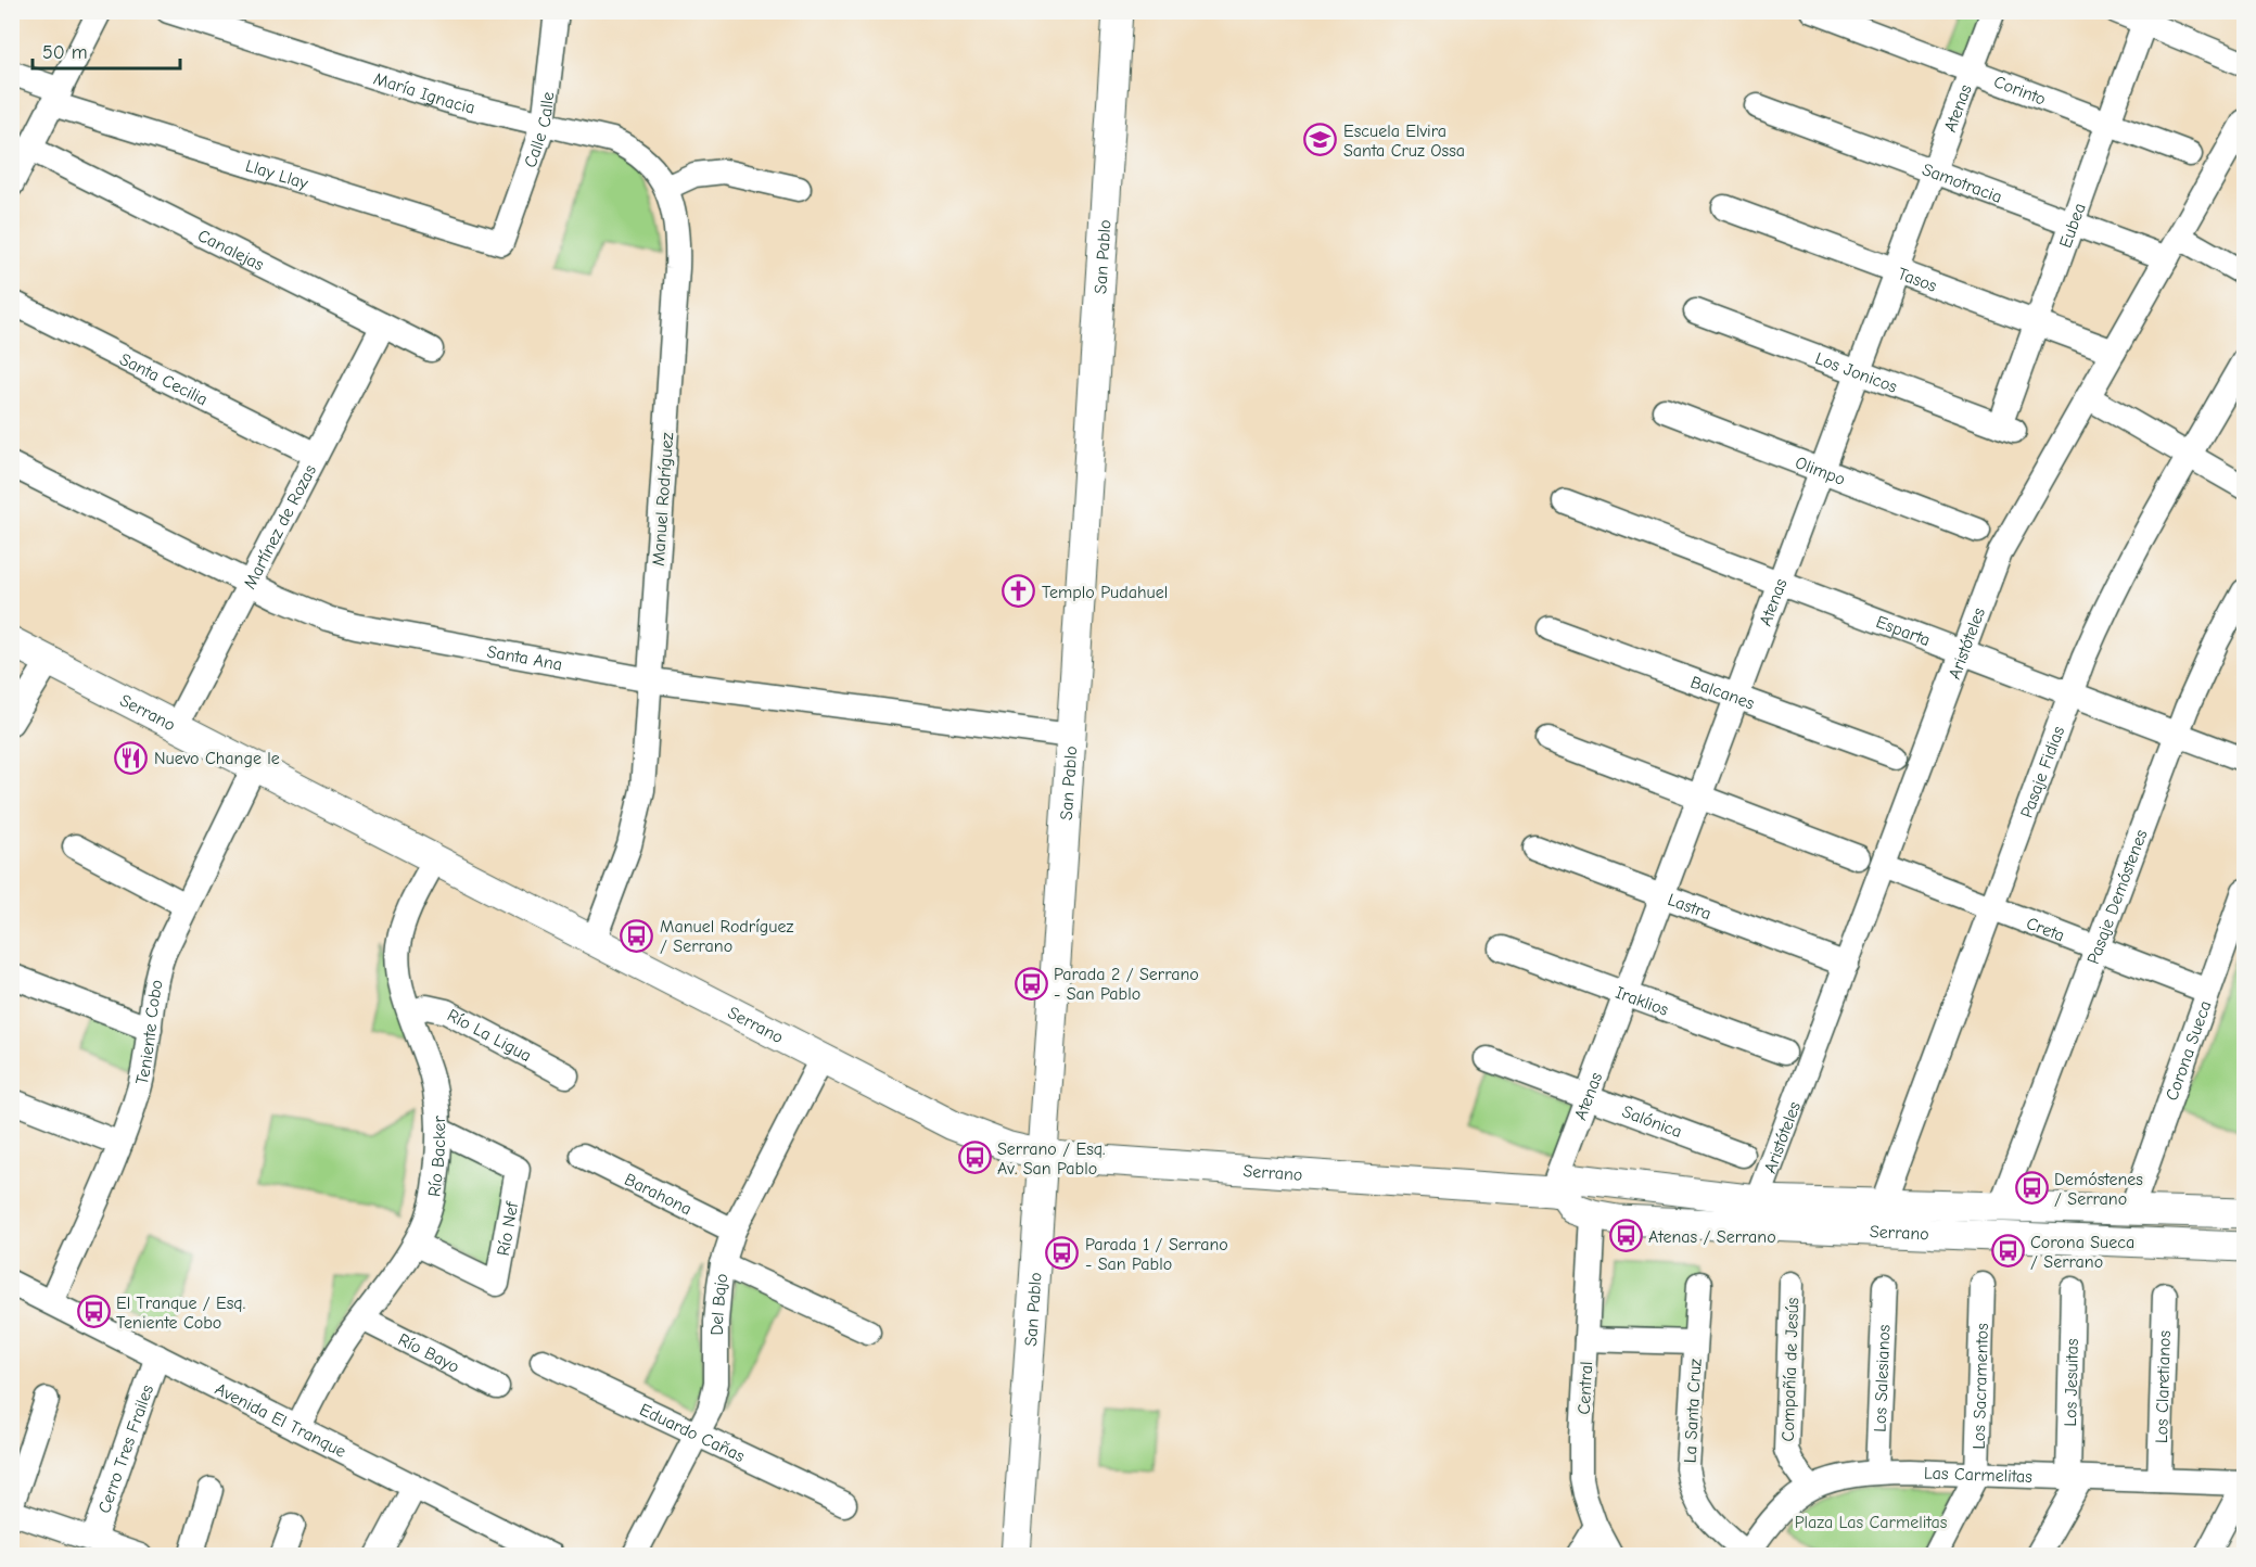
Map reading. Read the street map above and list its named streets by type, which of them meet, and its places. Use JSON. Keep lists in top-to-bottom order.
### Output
{
  "streets": {
    "main road": ["San Pablo", "Serrano"],
    "street": [
      "Corinto",
      "María Ignacia",
      "Atenas",
      "Calle Calle",
      "Llay Llay",
      "Samotracia",
      "Eubea",
      "Canalejas",
      "Tasos",
      "Los Jonicos",
      "Santa Cecilia",
      "Olimpo",
      "Manuel Rodríguez",
      "Martínez de Rozas",
      "Esparta",
      "Aristóteles",
      "Santa Ana",
      "Balcanes",
      "Pasaje Fidias",
      "Pasaje Demóstenes",
      "Lastra",
      "Creta",
      "Iraklios",
      "Teniente Cobo",
      "Río La Ligua",
      "Corona Sueca",
      "Salónica",
      "Río Backer",
      "Barahona",
      "Río Nef",
      "Del Bajo",
      "Río Bayo",
      "Compañía de Jesús",
      "Los Salesianos",
      "Los Jesuitas",
      "Los Sacramentos",
      "Central",
      "Los Claretianos",
      "La Santa Cruz",
      "Avenida El Tranque",
      "Eduardo Cañas",
      "Cerro Tres Frailes",
      "Las Carmelitas"
    ]
  },
  "crossings": [
    ["Corinto", "Atenas"],
    ["Corinto", "Eubea"],
    ["María Ignacia", "Calle Calle"],
    ["María Ignacia", "Manuel Rodríguez"],
    ["Atenas", "Samotracia"],
    ["Atenas", "Tasos"],
    ["Atenas", "Los Jonicos"],
    ["Atenas", "Olimpo"],
    ["Atenas", "Esparta"],
    ["Atenas", "Balcanes"],
    ["Atenas", "Serrano"],
    ["Atenas", "Lastra"],
    ["Atenas", "Iraklios"],
    ["Atenas", "Salónica"],
    ["Calle Calle", "Llay Llay"],
    ["Samotracia", "Eubea"],
    ["Samotracia", "Aristóteles"],
    ["Eubea", "Tasos"],
    ["Eubea", "Los Jonicos"],
    ["Canalejas", "Martínez de Rozas"],
    ["San Pablo", "Santa Ana"],
    ["San Pablo", "Serrano"],
    ["Tasos", "Aristóteles"],
    ["Santa Cecilia", "Martínez de Rozas"],
    ["Manuel Rodríguez", "Santa Ana"],
    ["Manuel Rodríguez", "Serrano"],
    ["Martínez de Rozas", "Santa Ana"],
    ["Martínez de Rozas", "Serrano"],
    ["Esparta", "Aristóteles"],
    ["Esparta", "Pasaje Fidias"],
    ["Esparta", "Pasaje Demóstenes"],
    ["Aristóteles", "Serrano"],
    ["Aristóteles", "Lastra"],
    ["Aristóteles", "Creta"],
    ["Serrano", "Pasaje Fidias"],
    ["Serrano", "Pasaje Demóstenes"],
    ["Serrano", "Teniente Cobo"],
    ["Serrano", "Corona Sueca"],
    ["Serrano", "Río Backer"],
    ["Serrano", "Del Bajo"],
    ["Serrano", "Central"],
    ["Pasaje Fidias", "Creta"],
    ["Pasaje Demóstenes", "Creta"],
    ["Creta", "Corona Sueca"],
    ["Teniente Cobo", "Avenida El Tranque"],
    ["Río La Ligua", "Río Backer"],
    ["Río Backer", "Río Nef"],
    ["Río Backer", "Río Bayo"],
    ["Río Backer", "Avenida El Tranque"],
    ["Barahona", "Del Bajo"],
    ["Del Bajo", "Eduardo Cañas"],
    ["Compañía de Jesús", "Las Carmelitas"],
    ["Los Salesianos", "Las Carmelitas"],
    ["Los Jesuitas", "Las Carmelitas"],
    ["Los Sacramentos", "Las Carmelitas"],
    ["Los Claretianos", "Las Carmelitas"],
    ["La Santa Cruz", "Las Carmelitas"],
    ["Avenida El Tranque", "Cerro Tres Frailes"]
  ],
  "parks": ["Plaza Las Carmelitas"],
  "places": {
    "school or university": ["Escuela Elvira Santa Cruz Ossa"],
    "church": ["Templo Pudahuel"],
    "restaurant": ["Nuevo Change le"],
    "bus stop": [
      "Manuel Rodríguez / Serrano",
      "Parada 2 / Serrano - San Pablo",
      "Serrano / Esq. Av. San Pablo",
      "Demóstenes / Serrano",
      "Atenas / Serrano",
      "Corona Sueca / Serrano",
      "Parada 1 / Serrano - San Pablo",
      "El Tranque / Esq. Teniente Cobo"
    ]
  },
  "scale_bar": "50 m"
}
